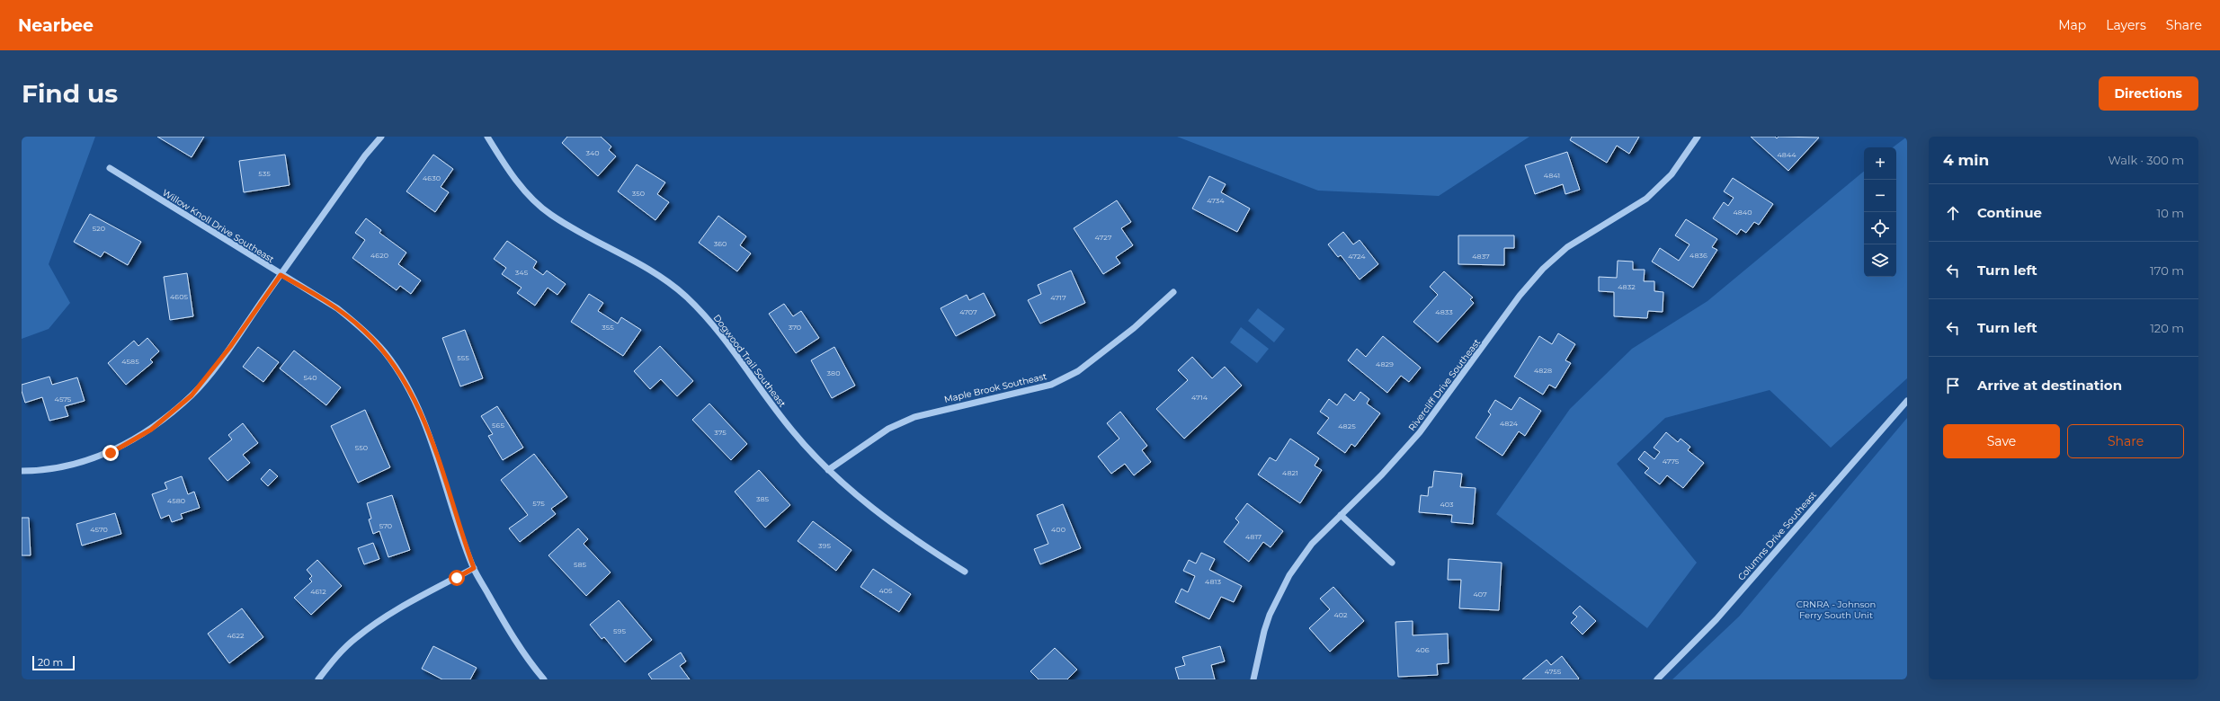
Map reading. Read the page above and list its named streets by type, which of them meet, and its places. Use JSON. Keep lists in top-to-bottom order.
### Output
{
  "streets": {
    "street": [
      "Willow Knoll Drive Southeast",
      "Dogwood Trail Southeast",
      "Rivercliff Drive Southeast",
      "Maple Brook Southeast",
      "Columns Drive Southeast"
    ]
  },
  "crossings": [
    ["Dogwood Trail Southeast", "Maple Brook Southeast"]
  ],
  "parks": ["CRNRA - Johnson Ferry South Unit"],
  "house_numbers": [
    "340",
    "4844",
    "535",
    "4841",
    "4630",
    "350",
    "4734",
    "4840",
    "520",
    "4727",
    "360",
    "4620",
    "4836",
    "4724",
    "4837",
    "345",
    "4832",
    "4605",
    "4717",
    "4707",
    "4833",
    "355",
    "370",
    "555",
    "4585",
    "4829",
    "4828",
    "380",
    "540",
    "4714",
    "4575",
    "4824",
    "565",
    "4825",
    "375",
    "550",
    "4775",
    "4821",
    "385",
    "4580",
    "575",
    "403",
    "570",
    "4570",
    "400",
    "4817",
    "395",
    "585",
    "4813",
    "405",
    "4612",
    "407",
    "402",
    "595",
    "4622",
    "406",
    "4755"
  ],
  "scale_bar": "20 m",
  "page": {
    "header": "Nearbee",
    "nav": ["Map", "Layers", "Share"],
    "buttons": [
      "Directions",
      ["Save", "Share"]
    ],
    "title": "Find us",
    "heading": ["4 min", "Walk · 300 m"],
    "map_buttons": ["+", "−"],
    "list": [
      ["Continue", "10 m"],
      ["Turn left", "170 m"],
      ["Turn left", "120 m"],
      "Arrive at destination"
    ],
    "scale": "20 m"
  }
}
